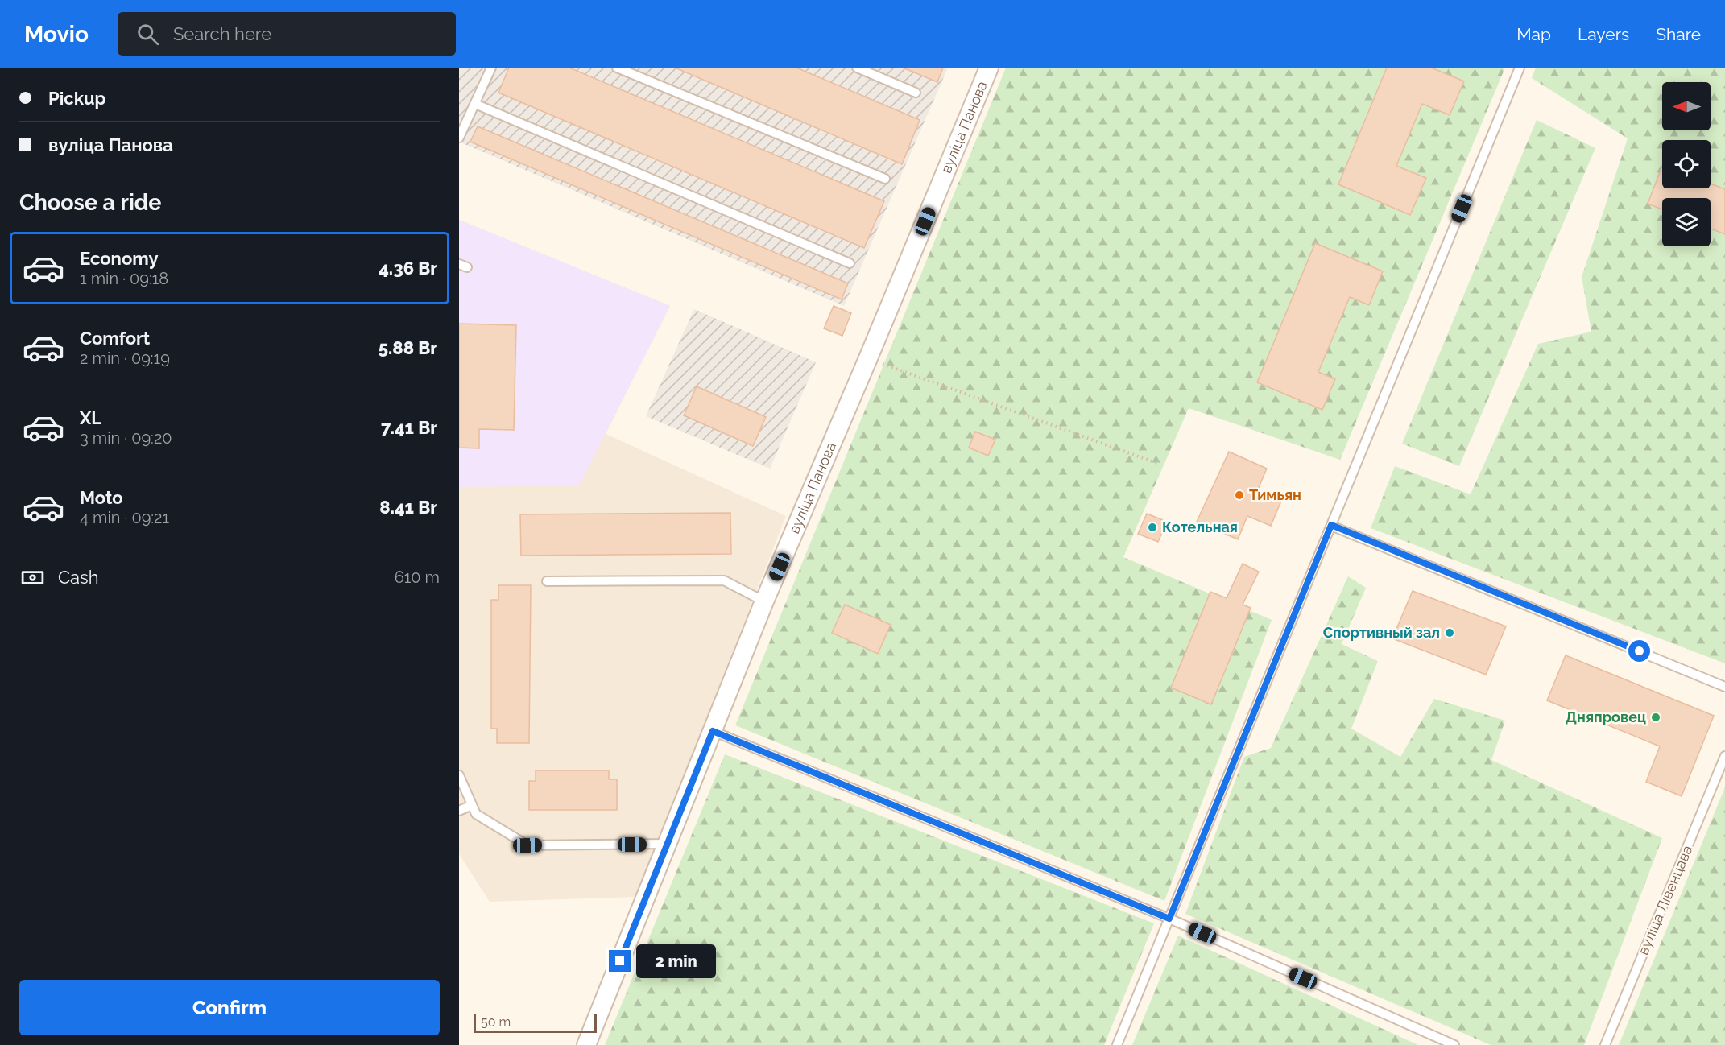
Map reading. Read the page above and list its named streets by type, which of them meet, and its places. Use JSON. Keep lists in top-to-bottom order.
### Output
{
  "streets": {
    "street": ["вуліца Панова"],
    "lane": ["вуліца Лівенцава"]
  },
  "places": [
    "Тимьян",
    "Котельная",
    "Спортивный зал",
    "Дняпровец"
  ],
  "scale_bar": "50 m",
  "north": "left",
  "page": {
    "header": "Movio",
    "search": "Search here",
    "nav": ["Map", "Layers", "Share"],
    "banner": ["Pickup", "вуліца Панова"],
    "heading": "Choose a ride",
    "list": [
      {
        "name": "Economy",
        "note": "1 min · 09:18",
        "value": "4.36 Br"
      },
      {
        "name": "Comfort",
        "note": "2 min · 09:19",
        "value": "5.88 Br"
      },
      {
        "name": "XL",
        "note": "3 min · 09:20",
        "value": "7.41 Br"
      },
      {
        "name": "Moto",
        "note": "4 min · 09:21",
        "value": "8.41 Br"
      }
    ],
    "pay": ["Cash", "610 m"],
    "bubble": "2 min",
    "buttons": "Confirm",
    "scale": "50 m"
  }
}
